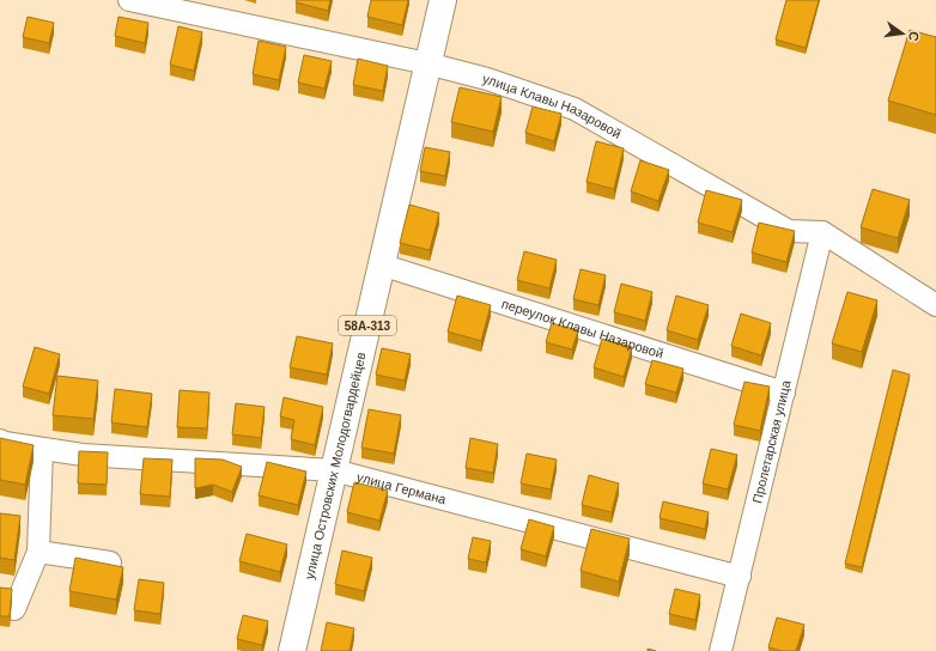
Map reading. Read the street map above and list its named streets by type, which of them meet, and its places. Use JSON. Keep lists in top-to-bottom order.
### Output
{
  "streets": {
    "main road": ["58А-313", "улица Островских Молодогвардейцев"],
    "street": [
      "улица Клавы Назаровой",
      "переулок Клавы Назаровой",
      "Пролетарская улица",
      "улица Германа"
    ]
  },
  "crossings": [
    ["улица Клавы Назаровой", "Пролетарская улица"],
    ["улица Клавы Назаровой", "улица Островских Молодогвардейцев"],
    ["переулок Клавы Назаровой", "Пролетарская улица"],
    ["переулок Клавы Назаровой", "улица Островских Молодогвардейцев"],
    ["Пролетарская улица", "улица Германа"],
    ["улица Островских Молодогвардейцев", "улица Германа"]
  ],
  "north": "right"
}
